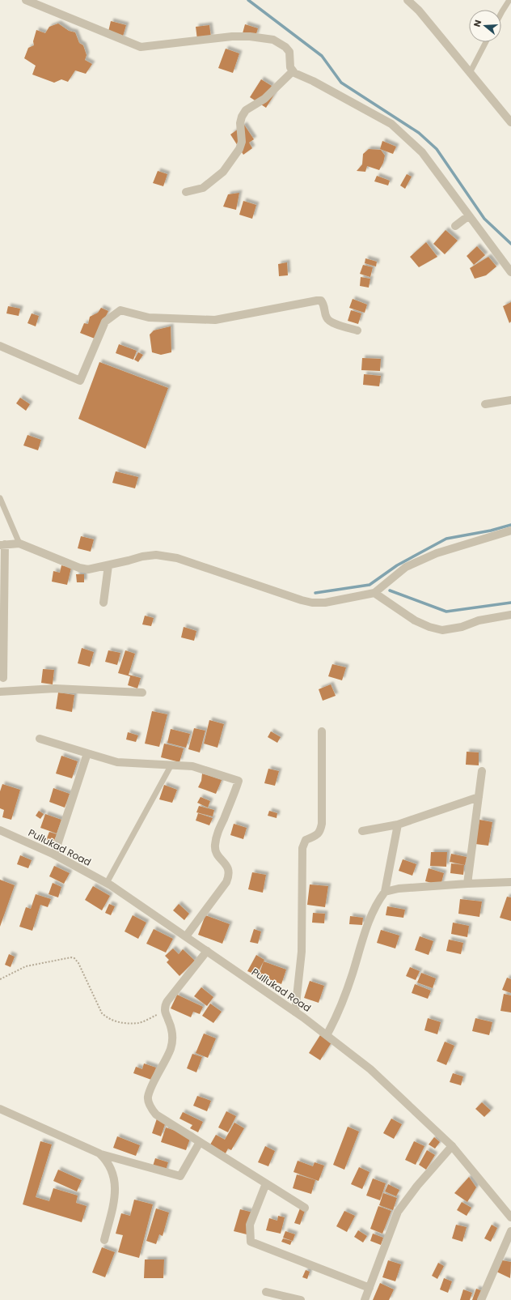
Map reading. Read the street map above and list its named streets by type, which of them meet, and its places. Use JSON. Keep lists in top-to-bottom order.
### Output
{
  "streets": {
    "street": ["Pullukad Road"]
  },
  "north": "left"
}
